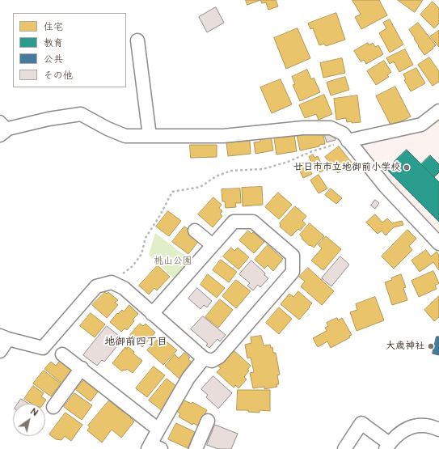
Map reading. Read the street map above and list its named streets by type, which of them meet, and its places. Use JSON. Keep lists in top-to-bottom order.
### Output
{
  "districts": ["地御前四丁目"],
  "parks": ["桃山公園"],
  "places": ["廿日市市立地御前小学校", "大歳神社"],
  "legend": [
    "住宅",
    "教育",
    "公共",
    "その他"
  ],
  "north": "top right"
}
